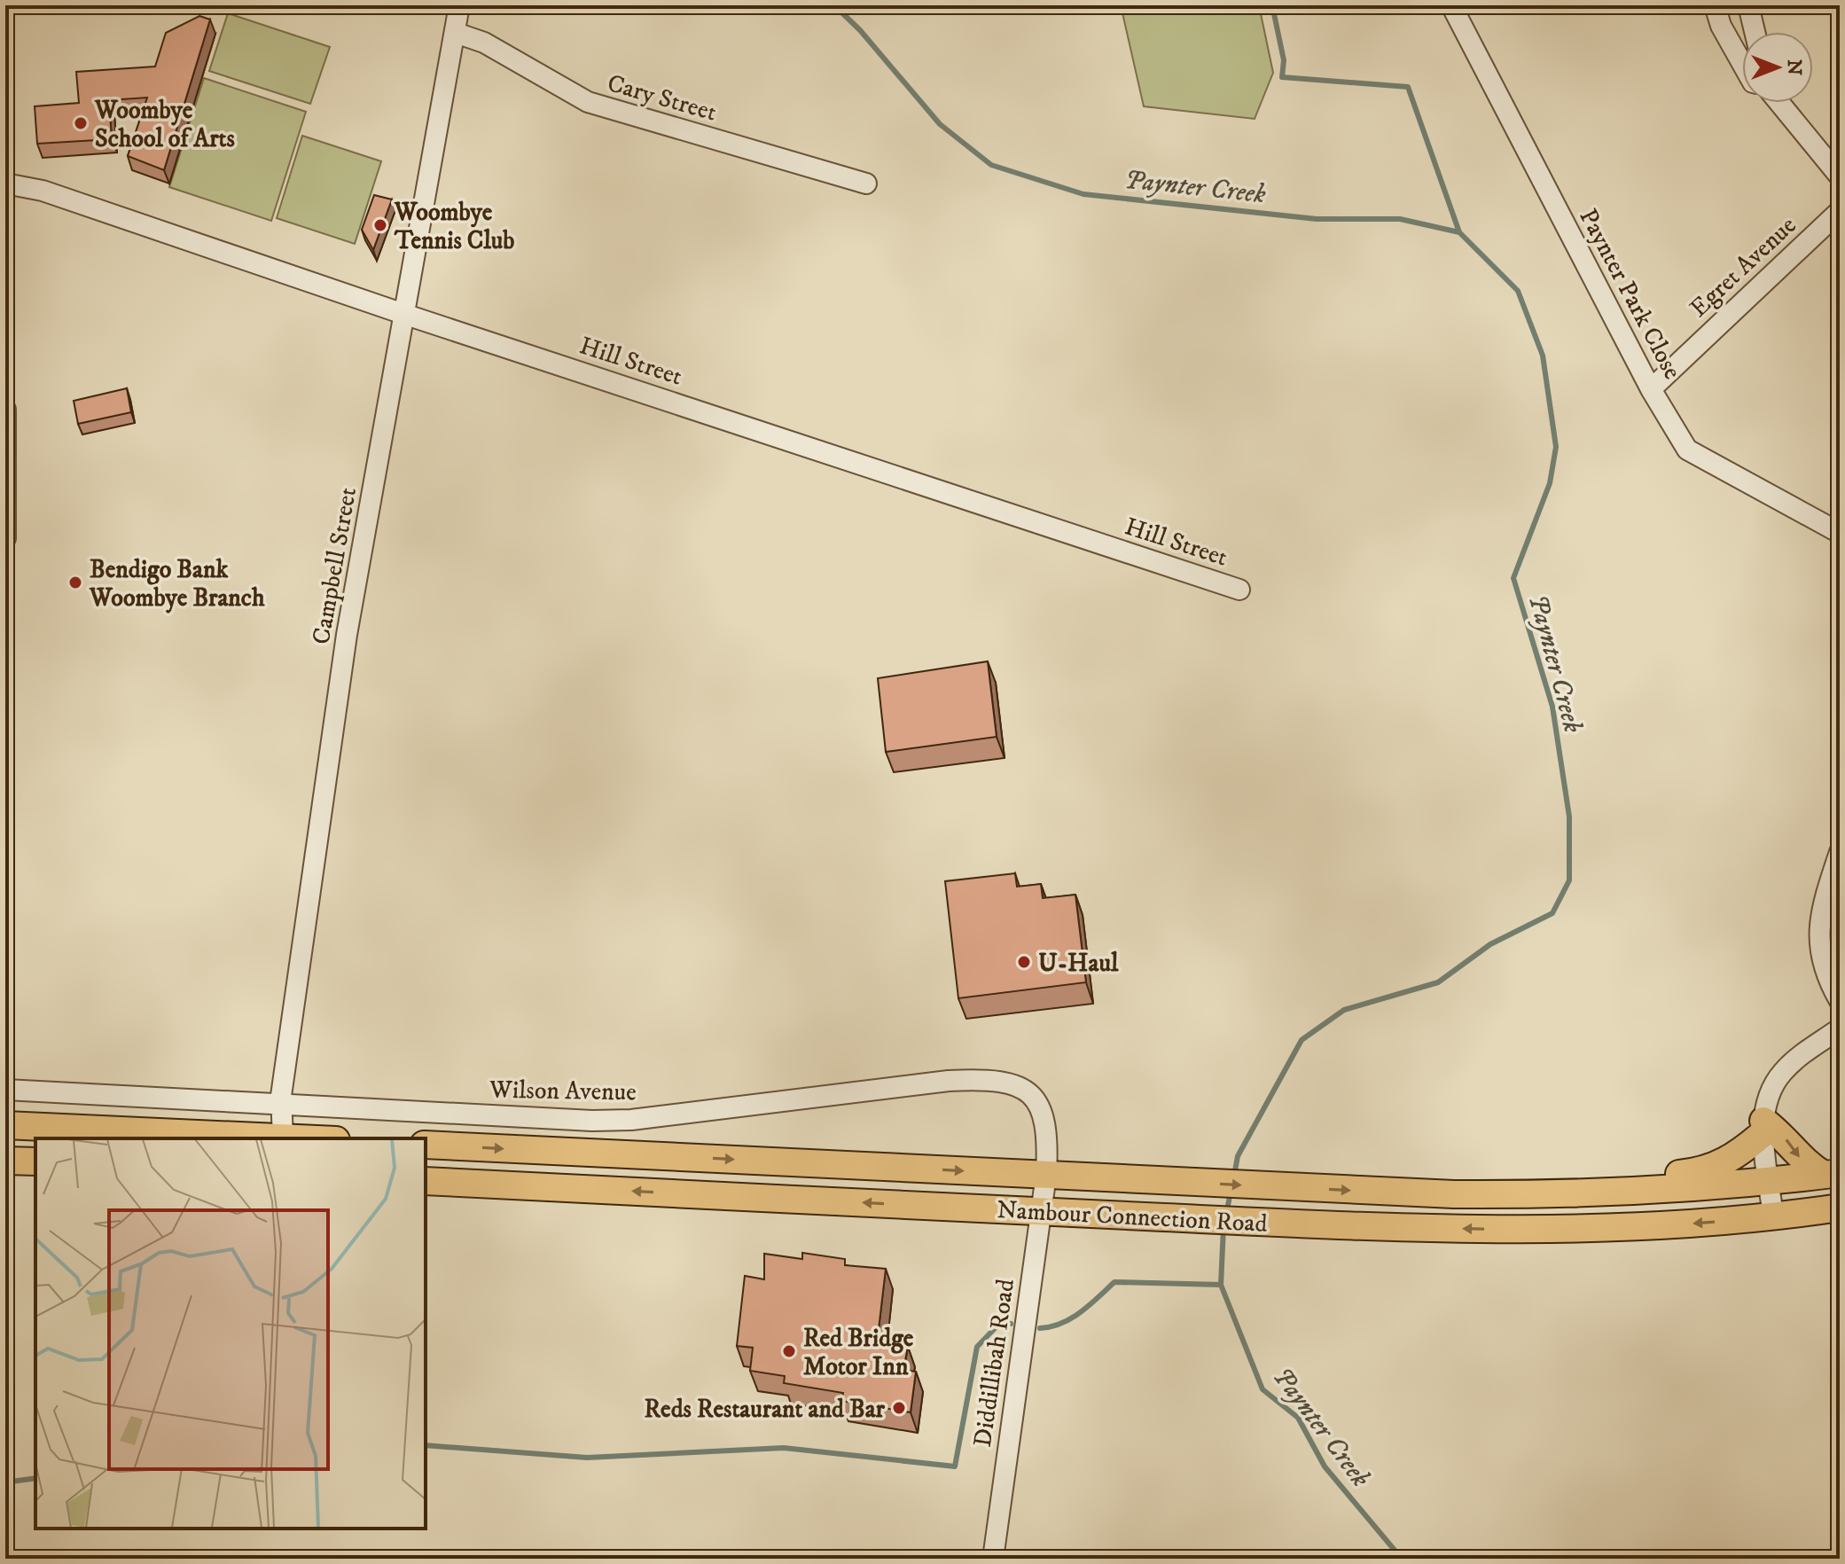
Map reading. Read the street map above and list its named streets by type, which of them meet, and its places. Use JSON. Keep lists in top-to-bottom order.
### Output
{
  "streets": {
    "highway": ["Nambour Connection Road"],
    "street": [
      "Cary Street",
      "Egret Avenue",
      "Paynter Park Close",
      "Hill Street",
      "Campbell Street",
      "Wilson Avenue",
      "Diddillibah Road"
    ]
  },
  "crossings": [
    ["Cary Street", "Campbell Street"],
    ["Egret Avenue", "Paynter Park Close"],
    ["Hill Street", "Campbell Street"],
    ["Campbell Street", "Wilson Avenue"],
    ["Wilson Avenue", "Nambour Connection Road"],
    ["Wilson Avenue", "Diddillibah Road"],
    ["Nambour Connection Road", "Diddillibah Road"]
  ],
  "water": ["Paynter Creek"],
  "places": [
    "Woombye School of Arts",
    "Woombye Tennis Club",
    "Bendigo Bank Woombye Branch",
    "U-Haul",
    "Red Bridge Motor Inn",
    "Reds Restaurant and Bar"
  ],
  "north": "right"
}
